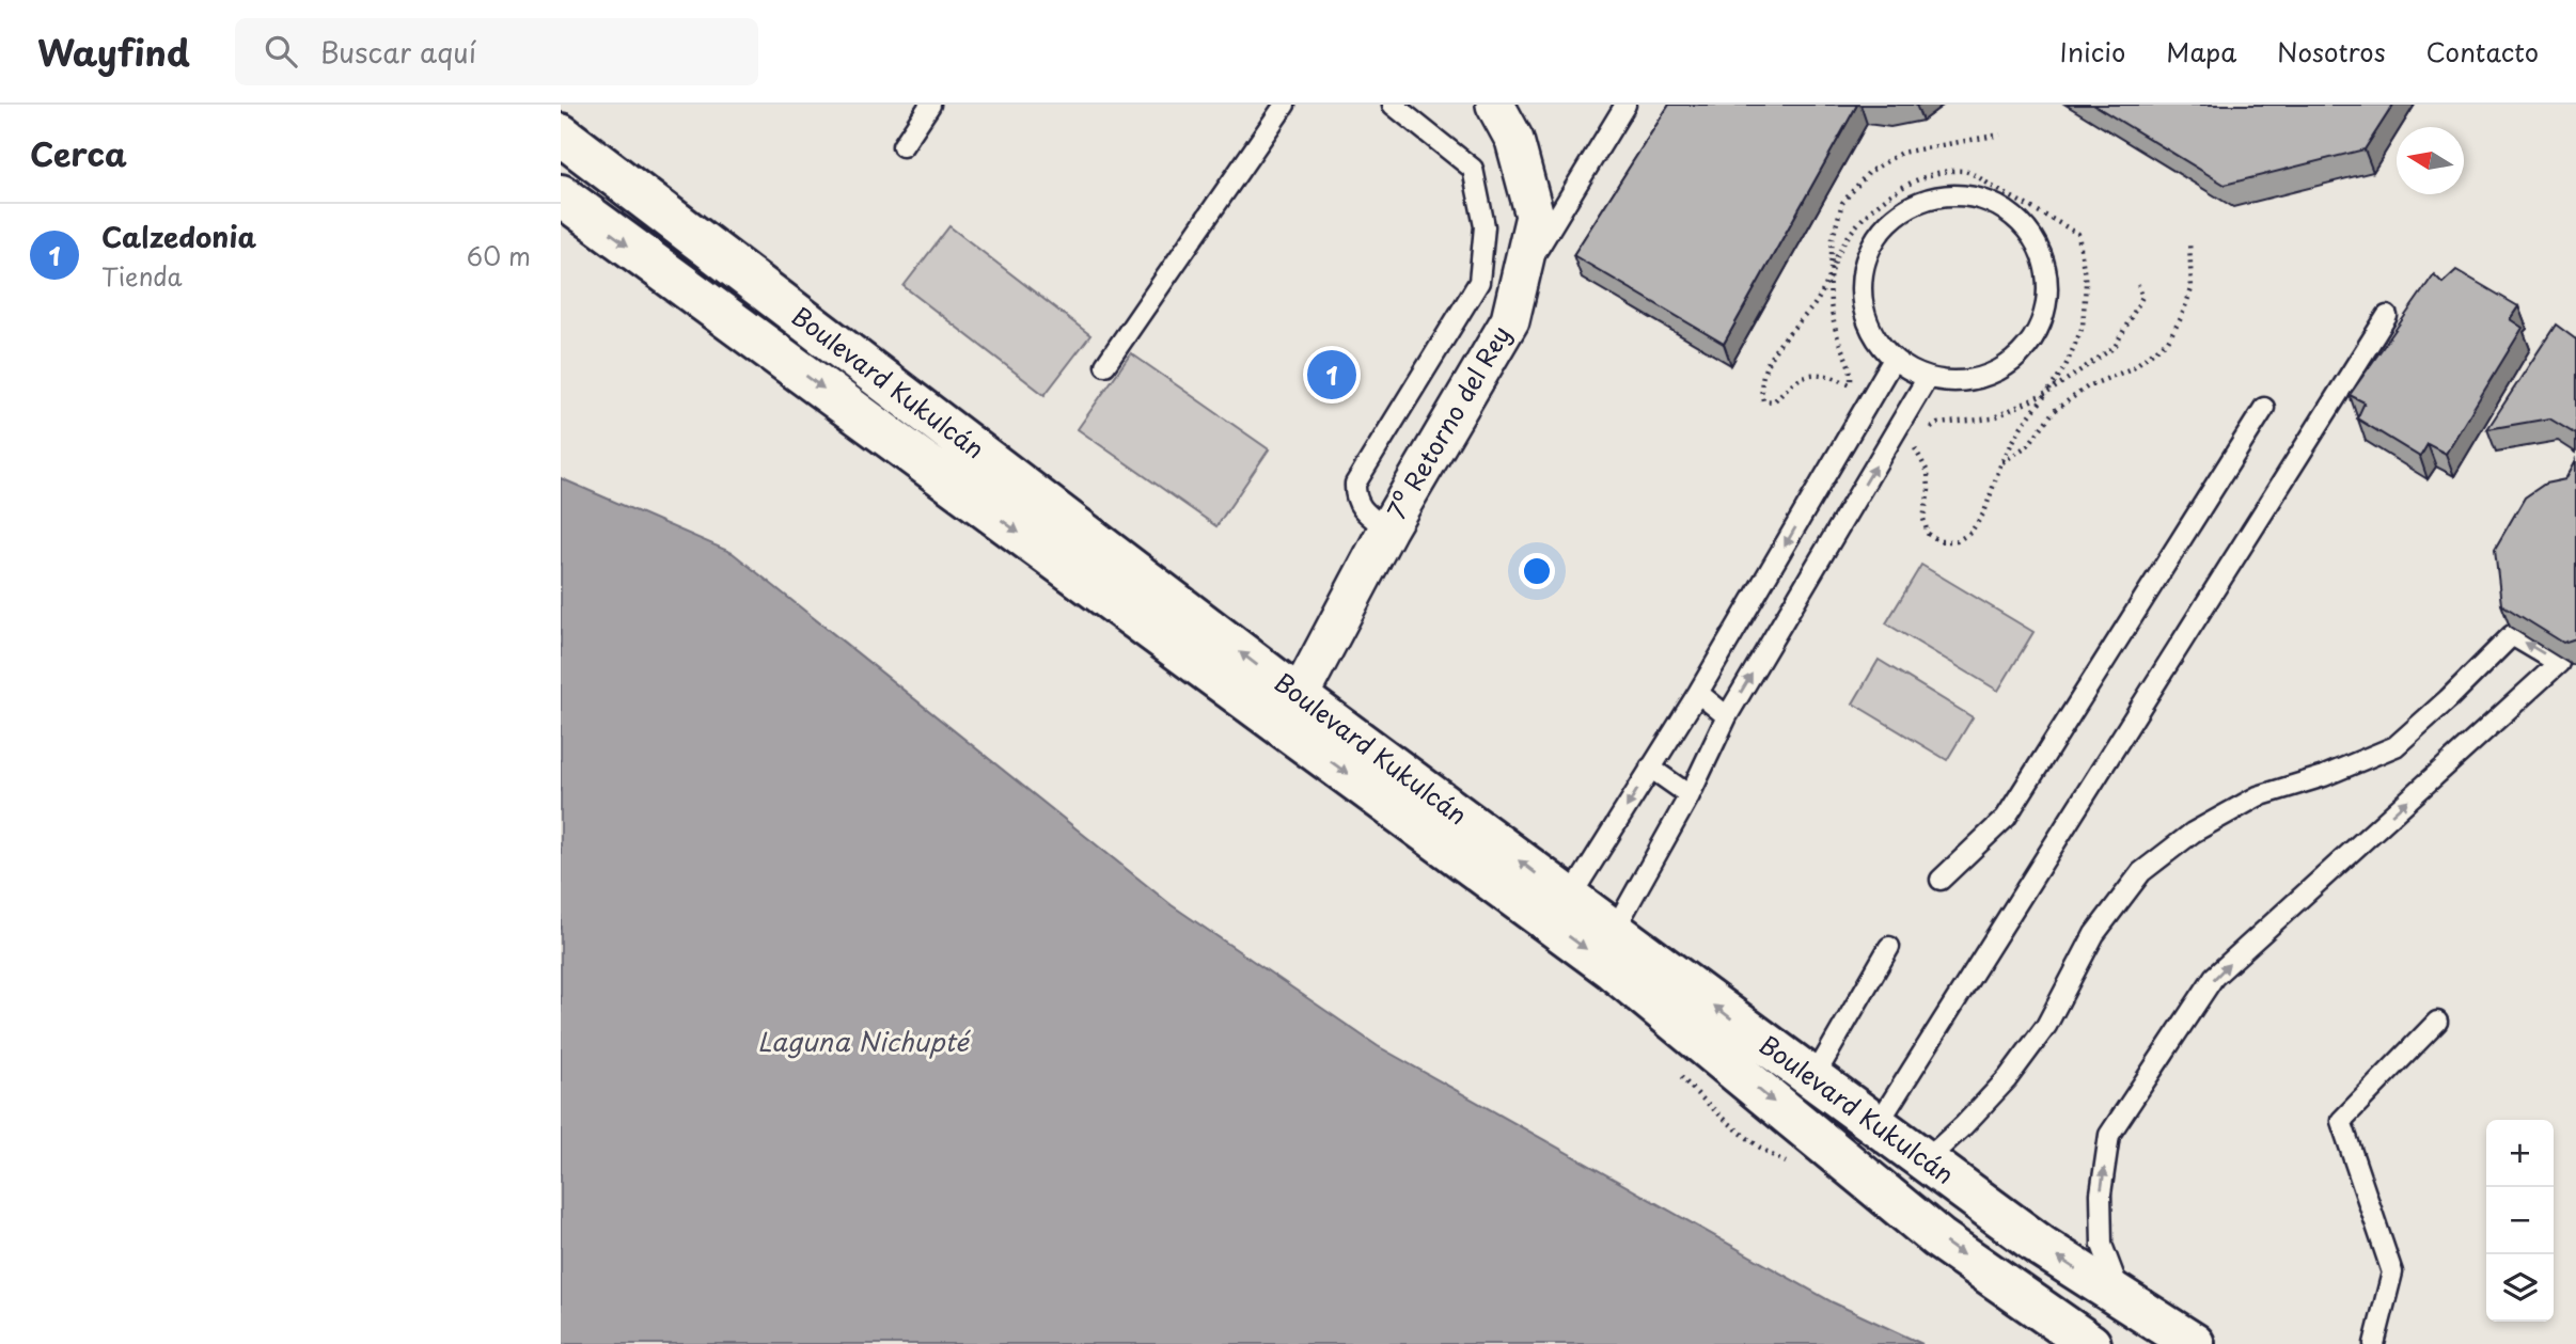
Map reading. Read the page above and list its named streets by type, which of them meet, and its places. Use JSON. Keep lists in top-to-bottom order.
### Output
{
  "streets": {
    "main road": ["Boulevard Kukulcán"],
    "street": ["7º Retorno del Rey"]
  },
  "crossings": [
    ["Boulevard Kukulcán", "7º Retorno del Rey"]
  ],
  "water": ["Laguna Nichupté"],
  "north": "left",
  "page": {
    "header": "Wayfind",
    "search": "Buscar aquí",
    "nav": [
      "Inicio",
      "Mapa",
      "Nosotros",
      "Contacto"
    ],
    "heading": "Cerca",
    "list": [
      {
        "mark": "1",
        "name": "Calzedonia",
        "note": "Tienda",
        "value": "60 m"
      }
    ],
    "pins": "1",
    "map_buttons": ["+", "−"]
  }
}
